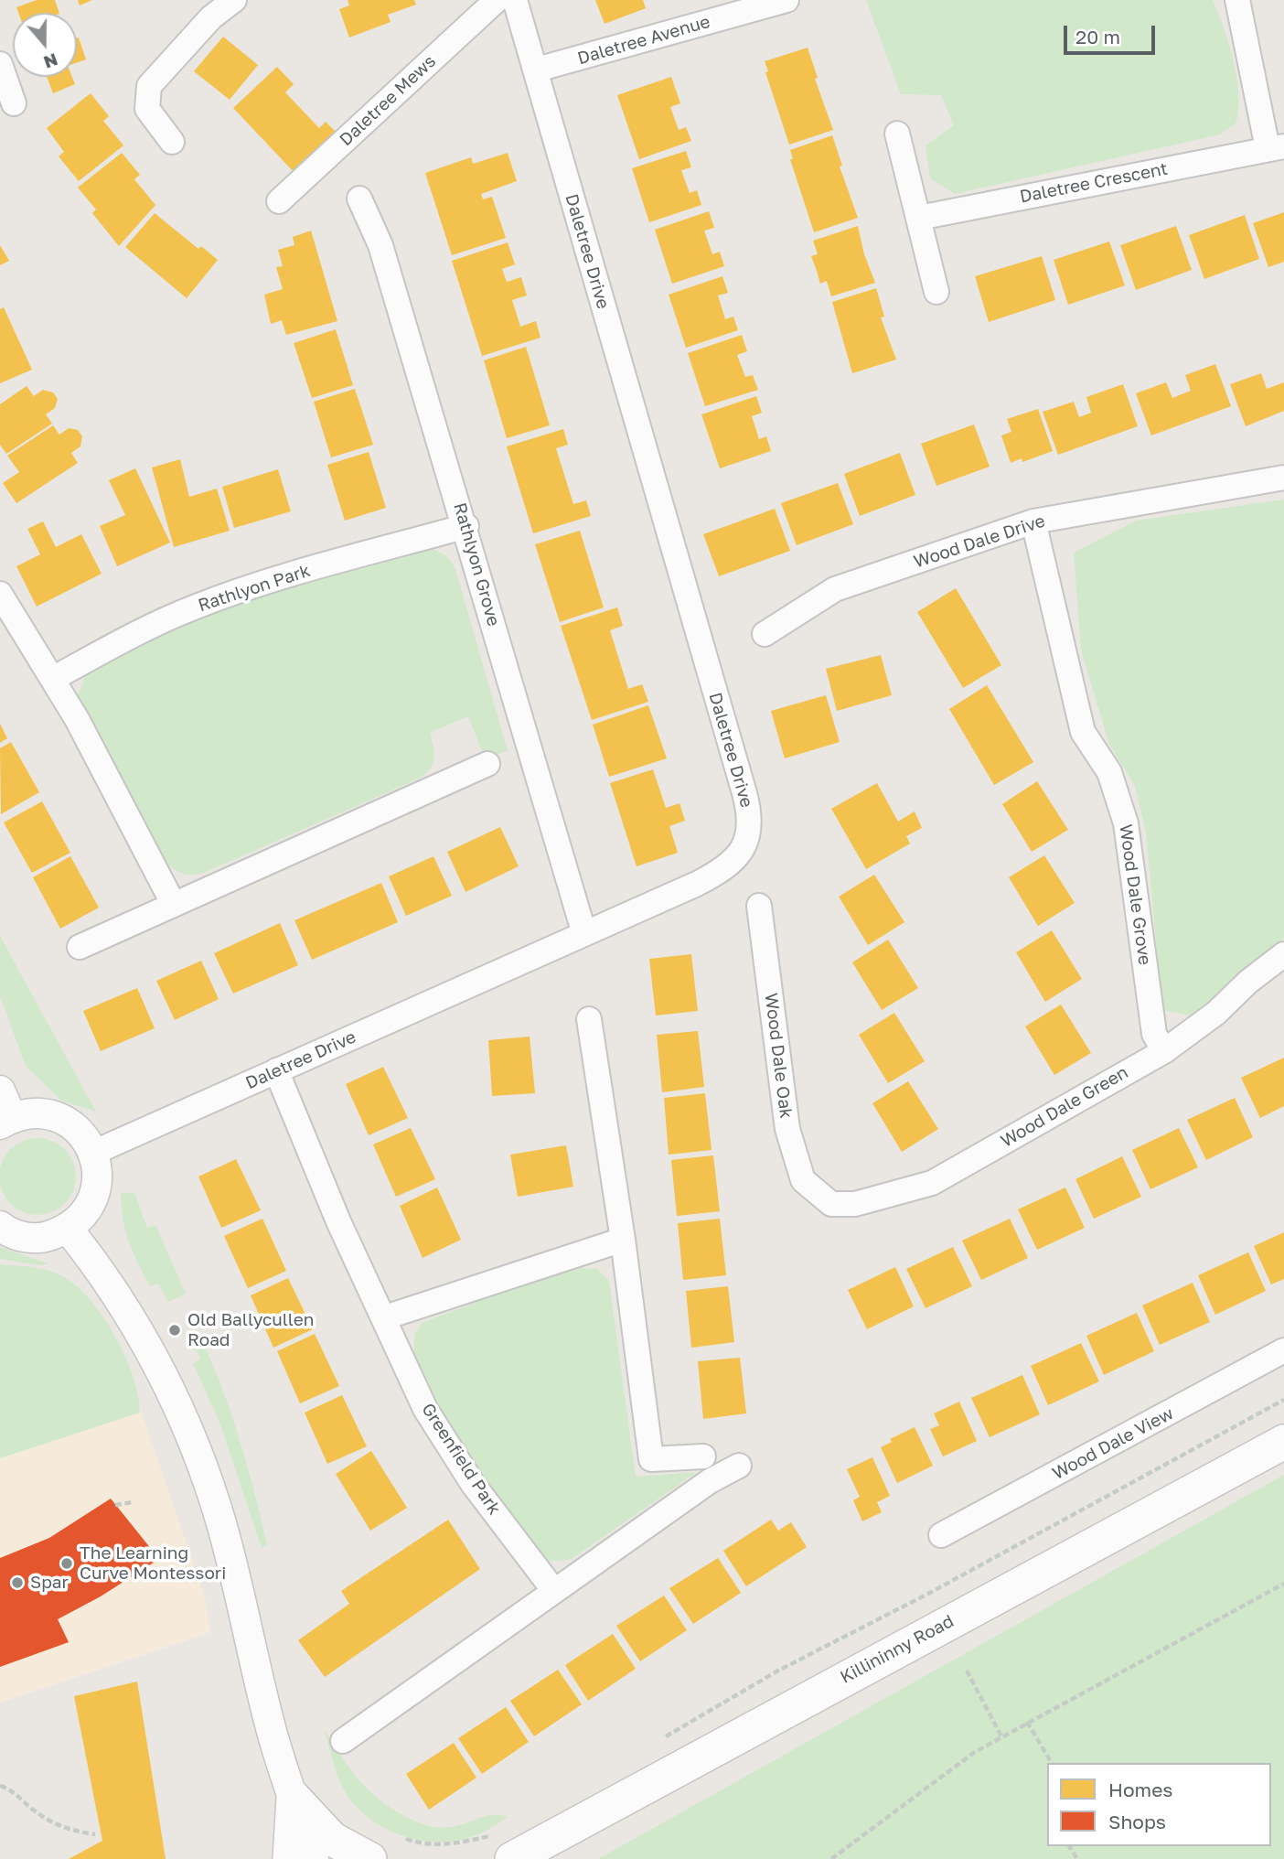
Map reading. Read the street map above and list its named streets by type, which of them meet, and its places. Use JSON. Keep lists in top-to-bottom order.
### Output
{
  "streets": {
    "main road": ["Killininny Road"],
    "street": [
      "Daletree Avenue",
      "Daletree Mews",
      "Daletree Crescent",
      "Daletree Drive",
      "Wood Dale Drive",
      "Rathlyon Grove",
      "Rathlyon Park",
      "Wood Dale Grove",
      "Wood Dale Oak",
      "Wood Dale Green",
      "Wood Dale View",
      "Greenfield Park"
    ]
  },
  "crossings": [
    ["Daletree Avenue", "Daletree Drive"],
    ["Daletree Drive", "Rathlyon Grove"],
    ["Daletree Drive", "Greenfield Park"],
    ["Wood Dale Drive", "Wood Dale Grove"],
    ["Rathlyon Grove", "Rathlyon Park"],
    ["Wood Dale Grove", "Wood Dale Green"],
    ["Wood Dale Oak", "Wood Dale Green"]
  ],
  "places": ["Old Ballycullen Road", "The Learning Curve Montessori", "Spar"],
  "legend": ["Homes", "Shops"],
  "scale_bar": "20 m",
  "north": "bottom"
}
